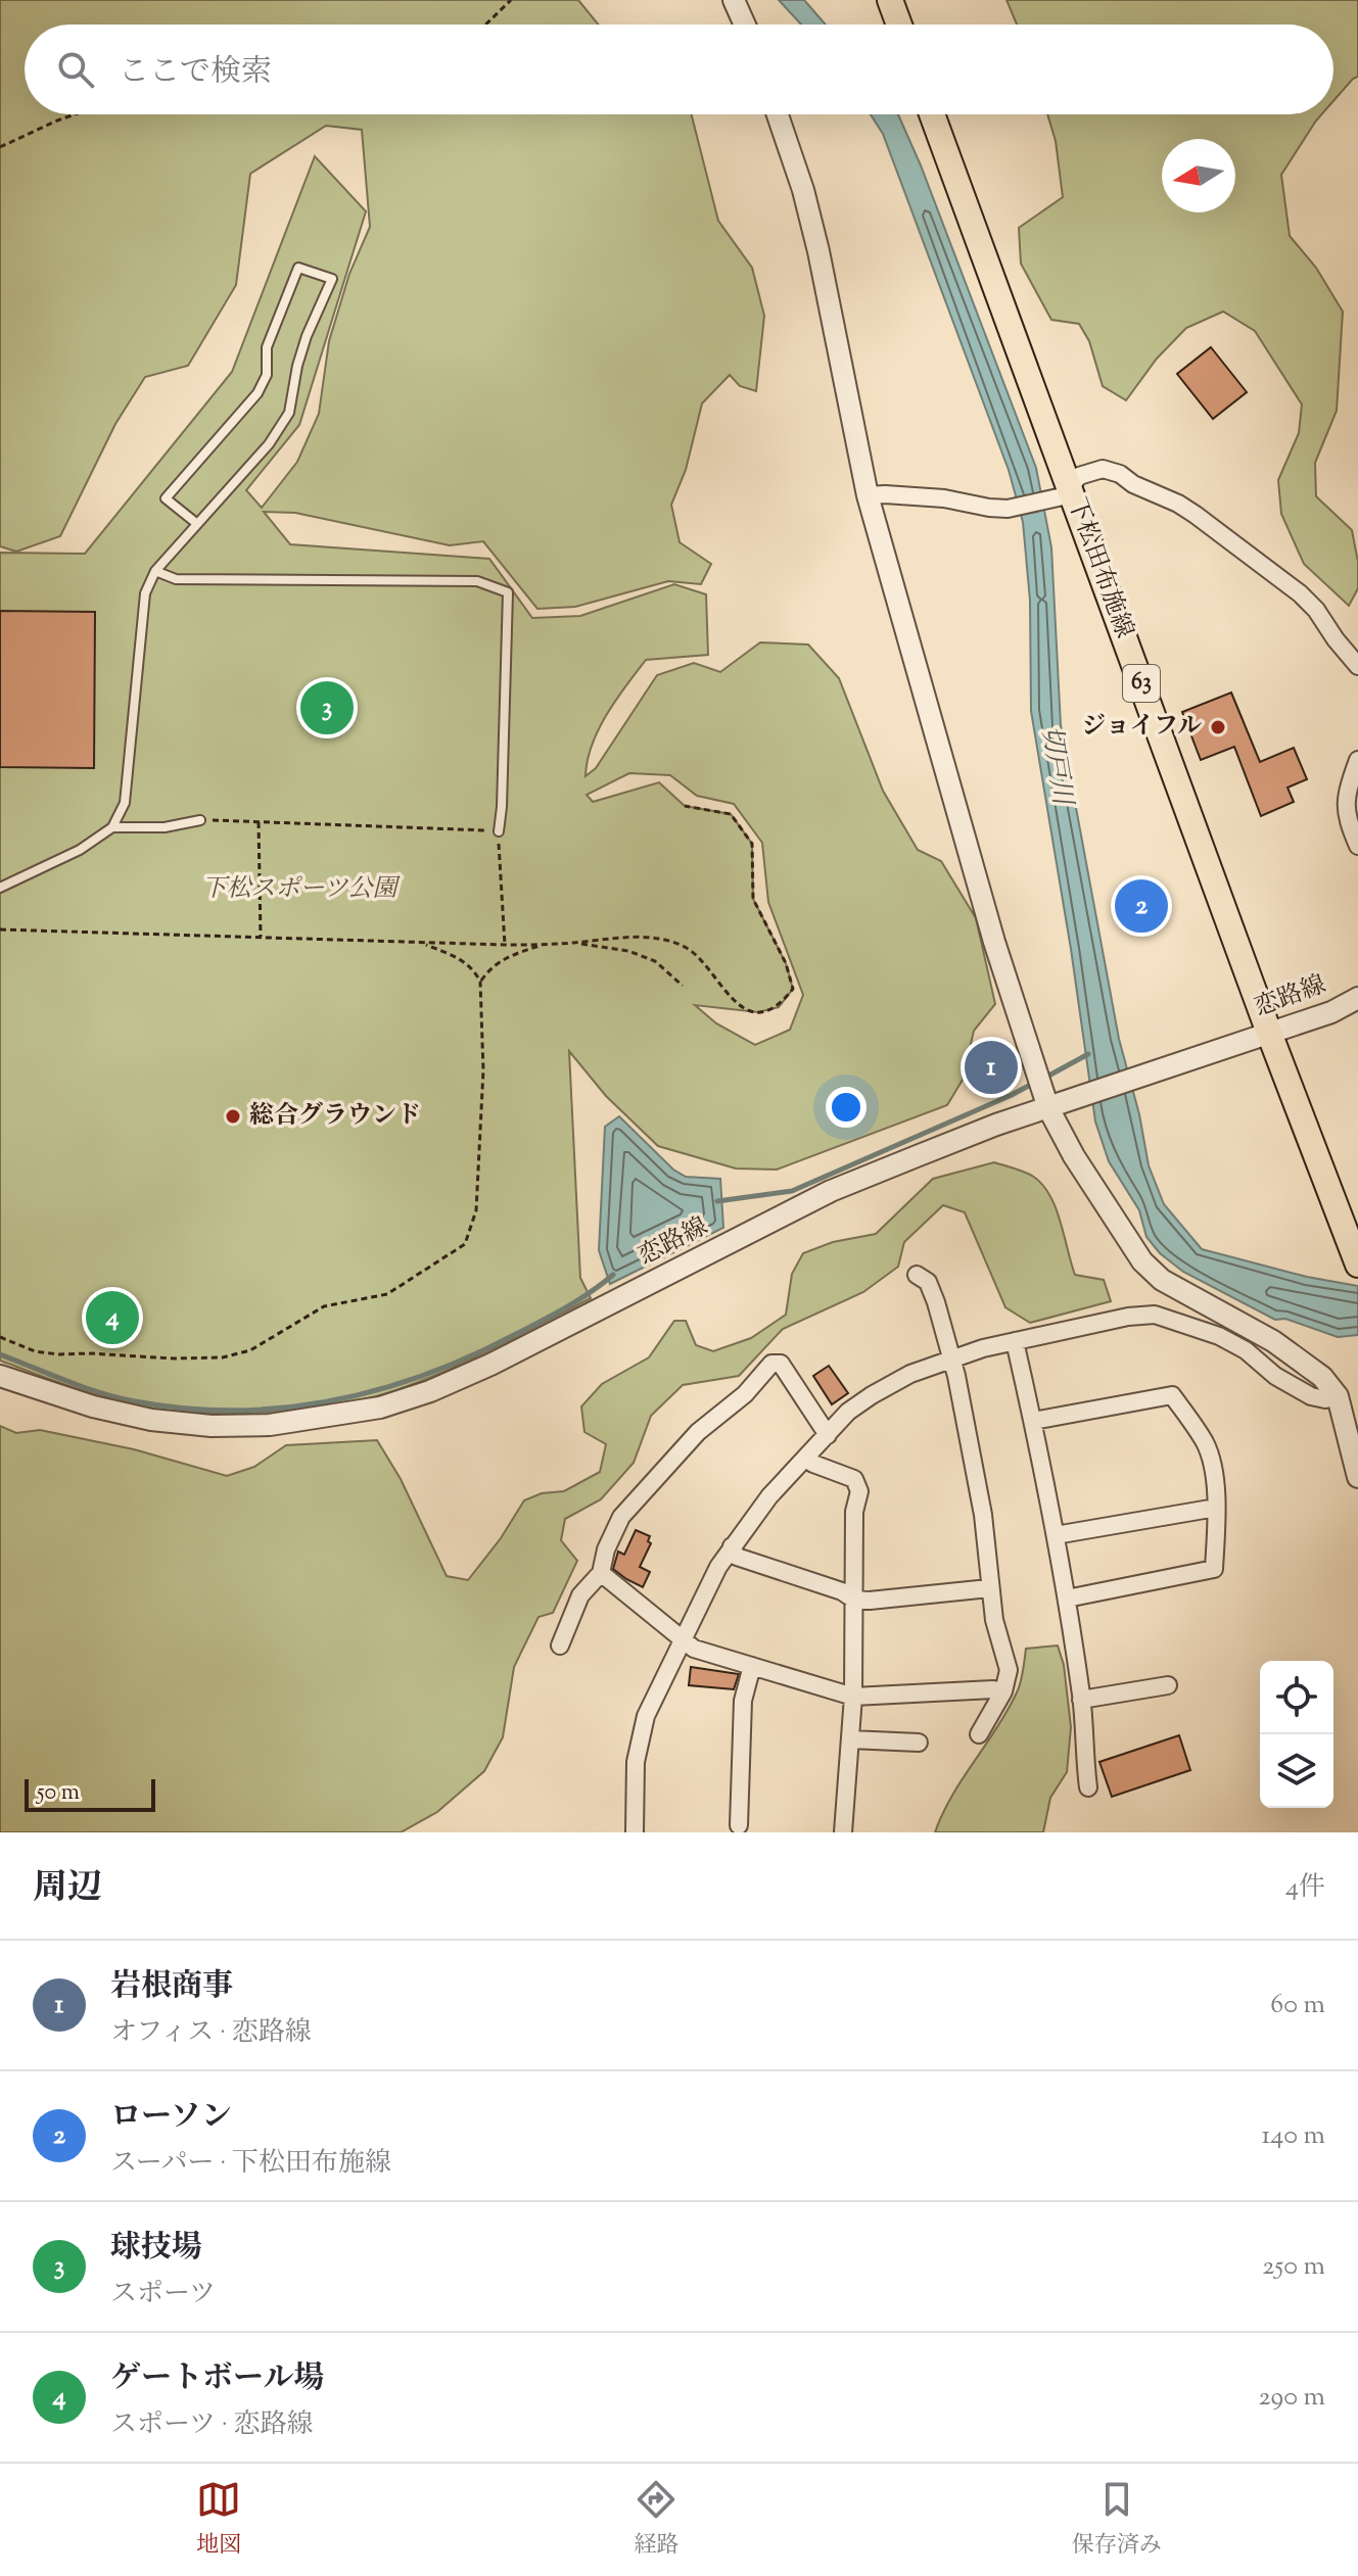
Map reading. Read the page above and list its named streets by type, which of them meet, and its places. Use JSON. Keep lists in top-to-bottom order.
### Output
{
  "streets": {
    "main road": ["下松田布施線", "63"],
    "street": ["恋路線"]
  },
  "crossings": [
    ["下松田布施線", "恋路線"]
  ],
  "water": ["切戸川"],
  "parks": ["下松スポーツ公園"],
  "places": ["ジョイフル", "総合グラウンド"],
  "scale_bar": "50 m",
  "north": "left",
  "page": {
    "search": "ここで検索",
    "pins": [
      "3",
      "2",
      "1",
      "4"
    ],
    "scale": "50 m",
    "heading": ["周辺", "4件"],
    "list": [
      {
        "mark": "1",
        "name": "岩根商事",
        "note": "オフィス · 恋路線",
        "value": "60 m"
      },
      {
        "mark": "2",
        "name": "ローソン",
        "note": "スーパー · 下松田布施線",
        "value": "140 m"
      },
      {
        "mark": "3",
        "name": "球技場",
        "note": "スポーツ",
        "value": "250 m"
      },
      {
        "mark": "4",
        "name": "ゲートボール場",
        "note": "スポーツ · 恋路線",
        "value": "290 m"
      }
    ],
    "nav": ["地図", "経路", "保存済み"]
  }
}
